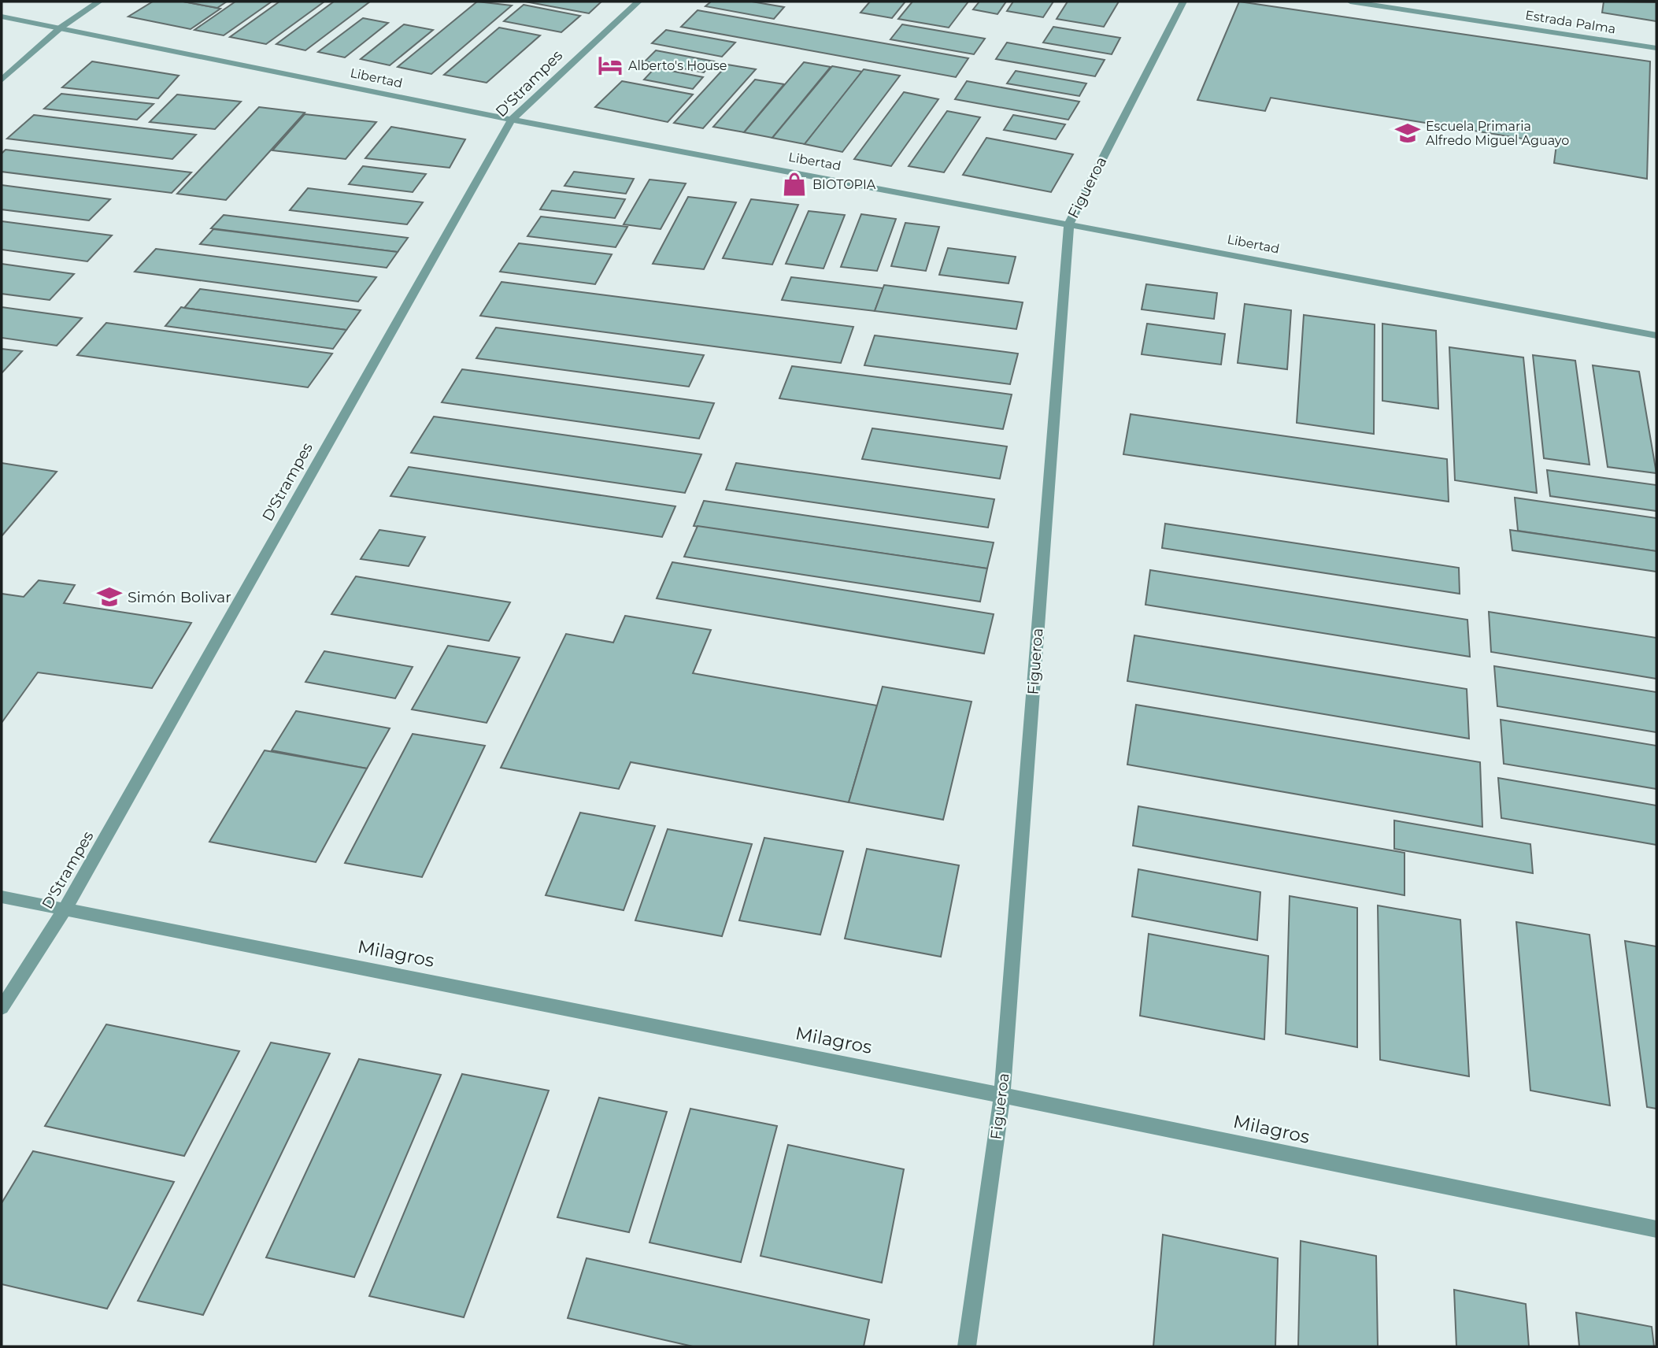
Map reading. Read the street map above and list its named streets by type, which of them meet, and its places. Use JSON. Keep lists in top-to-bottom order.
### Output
{
  "streets": {
    "street": [
      "Estrada Palma",
      "Libertad",
      "D'Strampes",
      "Figueroa",
      "Milagros"
    ]
  },
  "crossings": [
    ["Libertad", "D'Strampes"],
    ["Libertad", "Figueroa"],
    ["D'Strampes", "Milagros"],
    ["Figueroa", "Milagros"]
  ],
  "places": {
    "hotel": ["Alberto's House"],
    "school or university": ["Escuela Primaria Alfredo Miguel Aguayo", "Simón Bolivar"],
    "shop": ["BIOTOPIA"]
  }
}
